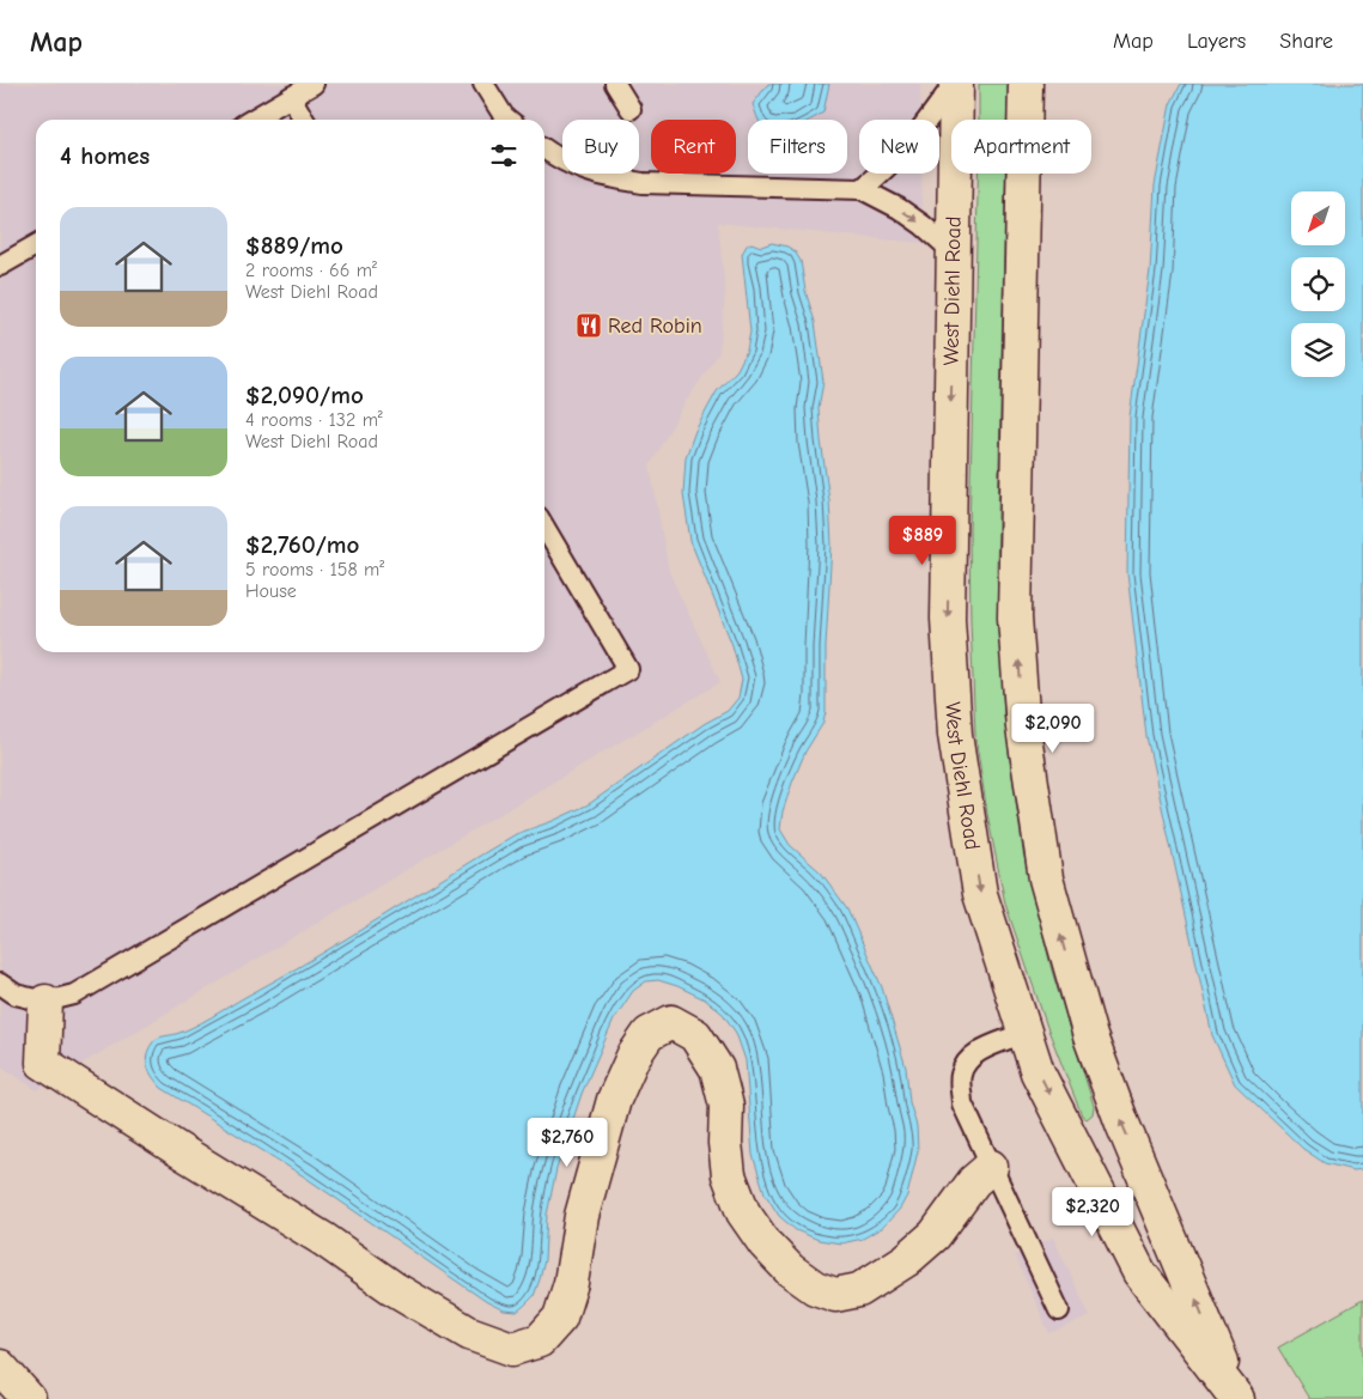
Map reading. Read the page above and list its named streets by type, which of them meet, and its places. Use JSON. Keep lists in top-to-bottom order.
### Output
{
  "streets": {
    "main road": ["West Diehl Road"]
  },
  "places": {
    "restaurant": ["Red Robin"]
  },
  "north": "bottom left",
  "page": {
    "header": "Map",
    "nav": ["Map", "Layers", "Share"],
    "chip": [
      "Buy",
      "Rent",
      "Filters",
      "New",
      "Apartment"
    ],
    "heading": "4 homes",
    "list": [
      {
        "name": "$889/mo",
        "note": "2 rooms · 66 m² · West Diehl Road"
      },
      {
        "name": "$2,090/mo",
        "note": "4 rooms · 132 m² · West Diehl Road"
      },
      {
        "name": "$2,760/mo",
        "note": "5 rooms · 158 m² · House"
      }
    ],
    "price": [
      "$889",
      "$2,090",
      "$2,760",
      "$2,320"
    ]
  }
}
